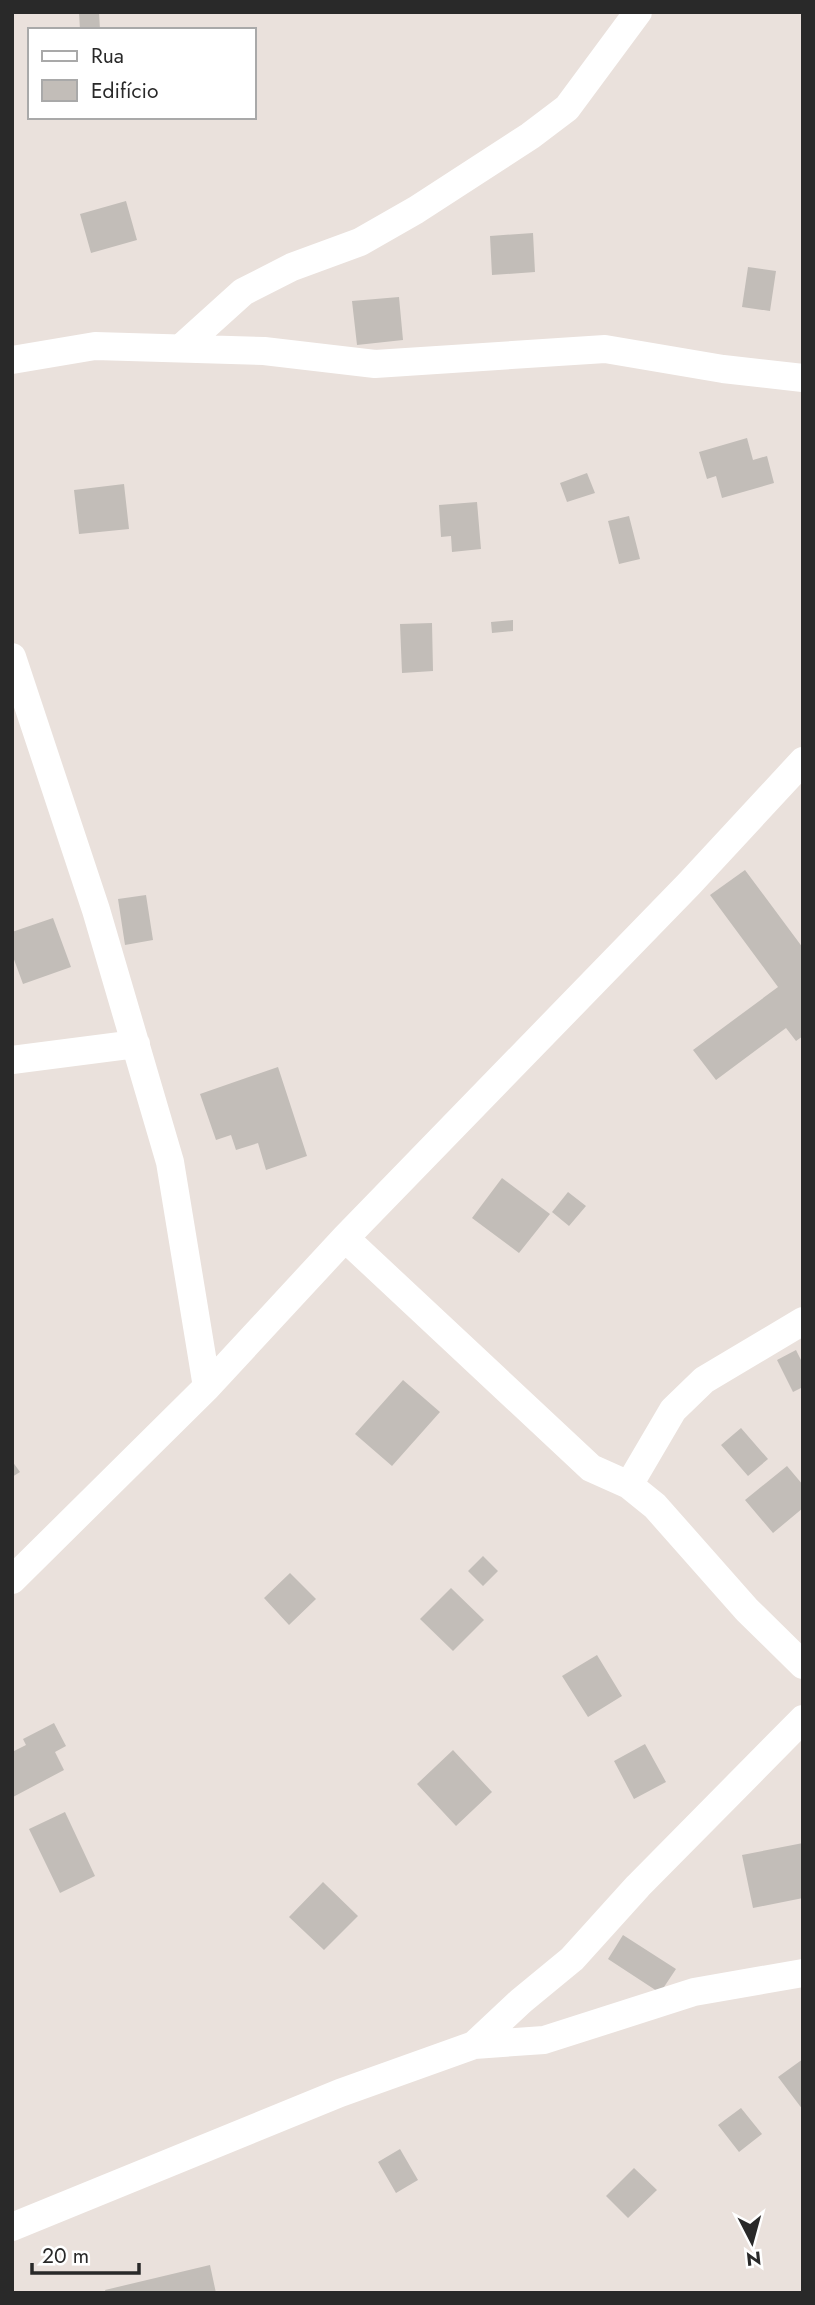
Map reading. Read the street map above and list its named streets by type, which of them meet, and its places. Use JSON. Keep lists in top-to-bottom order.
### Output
{
  "legend": ["Rua", "Edifício"],
  "scale_bar": "20 m",
  "north": "bottom"
}
